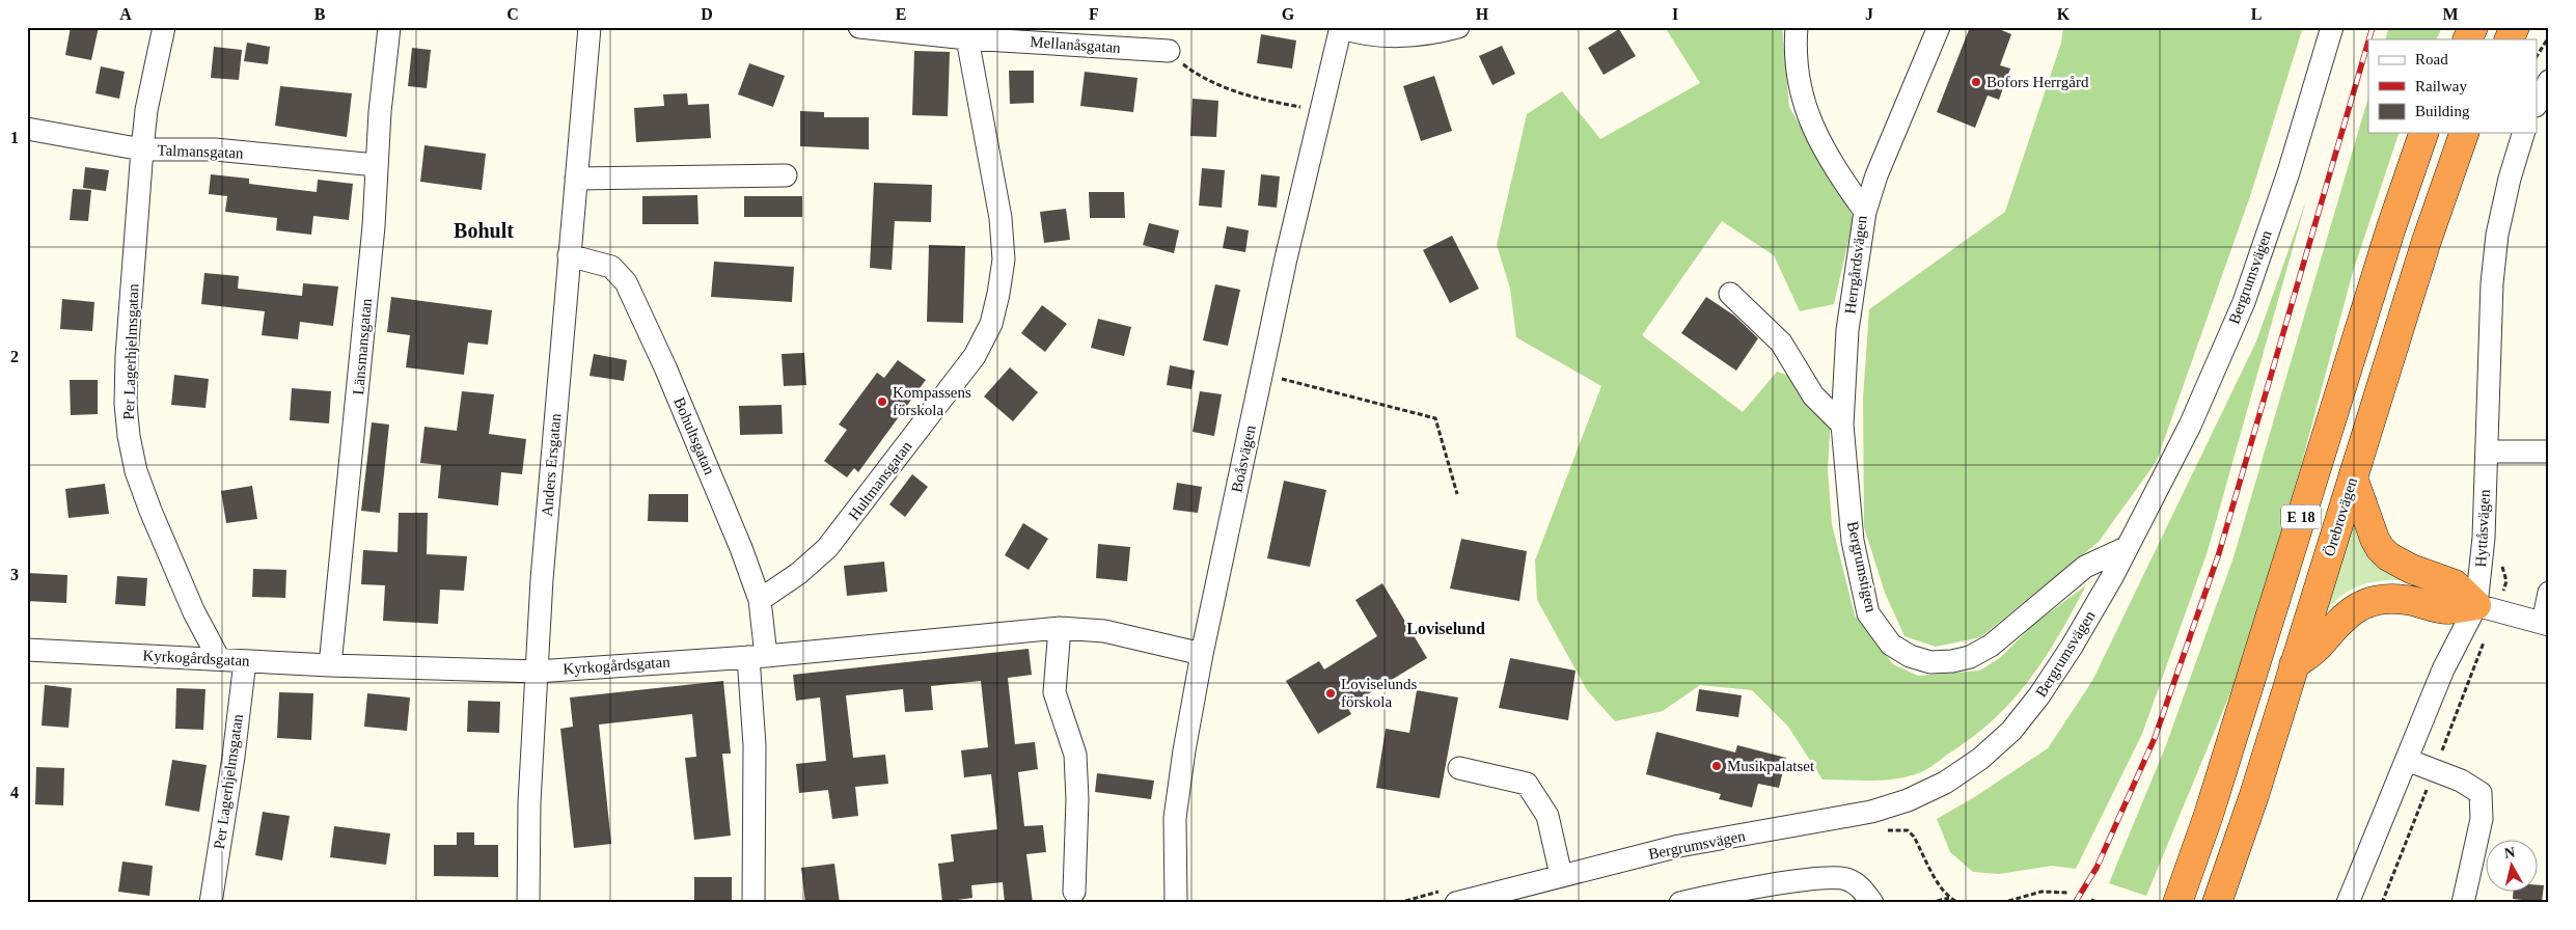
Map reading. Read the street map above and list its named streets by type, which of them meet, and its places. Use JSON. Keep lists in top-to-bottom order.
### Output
{
  "streets": {
    "highway": ["E 18", "Örebrovägen"],
    "street": [
      "Mellanåsgatan",
      "Talmansgatan",
      "Herrgårdsvägen",
      "Bergrumsvägen",
      "Länsmansgatan",
      "Per Lagerhjelmsgatan",
      "Bohultsgatan",
      "Boåsvägen",
      "Anders Ersgatan",
      "Hultmansgatan",
      "Hyttåsvägen",
      "Bergrumstigen",
      "Kyrkogårdsgatan"
    ]
  },
  "crossings": [
    ["Mellanåsgatan", "Hultmansgatan"],
    ["Talmansgatan", "Länsmansgatan"],
    ["Talmansgatan", "Per Lagerhjelmsgatan"],
    ["Herrgårdsvägen", "Bergrumstigen"],
    ["Bergrumsvägen", "Bergrumstigen"],
    ["Länsmansgatan", "Kyrkogårdsgatan"],
    ["Per Lagerhjelmsgatan", "Kyrkogårdsgatan"],
    ["Bohultsgatan", "Anders Ersgatan"],
    ["Bohultsgatan", "Hultmansgatan"],
    ["Bohultsgatan", "Kyrkogårdsgatan"],
    ["Boåsvägen", "Kyrkogårdsgatan"],
    ["Anders Ersgatan", "Kyrkogårdsgatan"]
  ],
  "districts": ["Bohult", "Loviselund"],
  "places": [
    "Bofors Herrgård",
    "Kompassens förskola",
    "Loviselunds förskola",
    "Musikpalatset"
  ],
  "legend": ["Road", "Railway", "Building"],
  "north": "top",
  "grid": {
    "columns": [
      "A",
      "B",
      "C",
      "D",
      "E",
      "F",
      "G",
      "H",
      "I",
      "J",
      "K",
      "L",
      "M"
    ],
    "rows": [
      "1",
      "2",
      "3",
      "4"
    ]
  }
}
